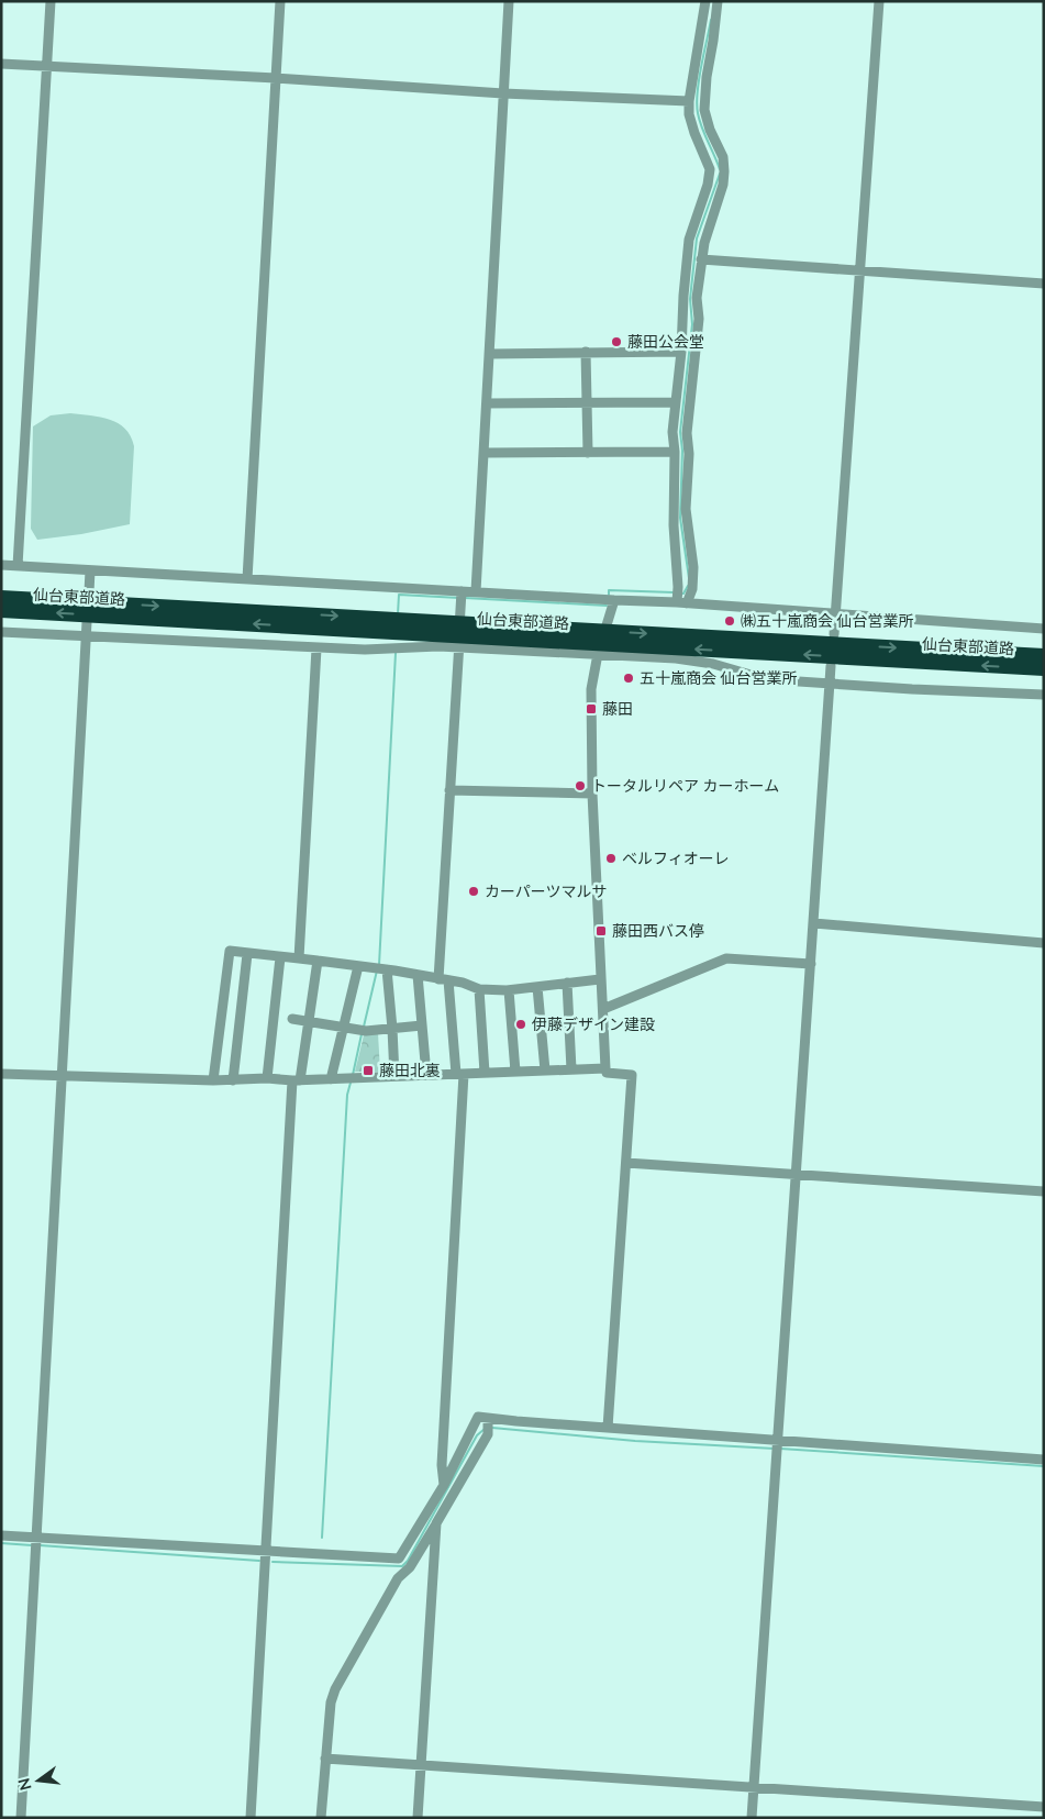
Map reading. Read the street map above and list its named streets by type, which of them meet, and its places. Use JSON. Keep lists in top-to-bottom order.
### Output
{
  "streets": {
    "highway": ["仙台東部道路"]
  },
  "places": {
    "other": [
      "藤田公会堂",
      "㈱五十嵐商会 仙台営業所",
      "五十嵐商会 仙台営業所",
      "トータルリペア カーホーム",
      "ベルフィオーレ",
      "カーパーツマルサ",
      "伊藤デザイン建設"
    ],
    "transit": ["藤田", "藤田西バス停", "藤田北裏"]
  },
  "north": "left"
}
